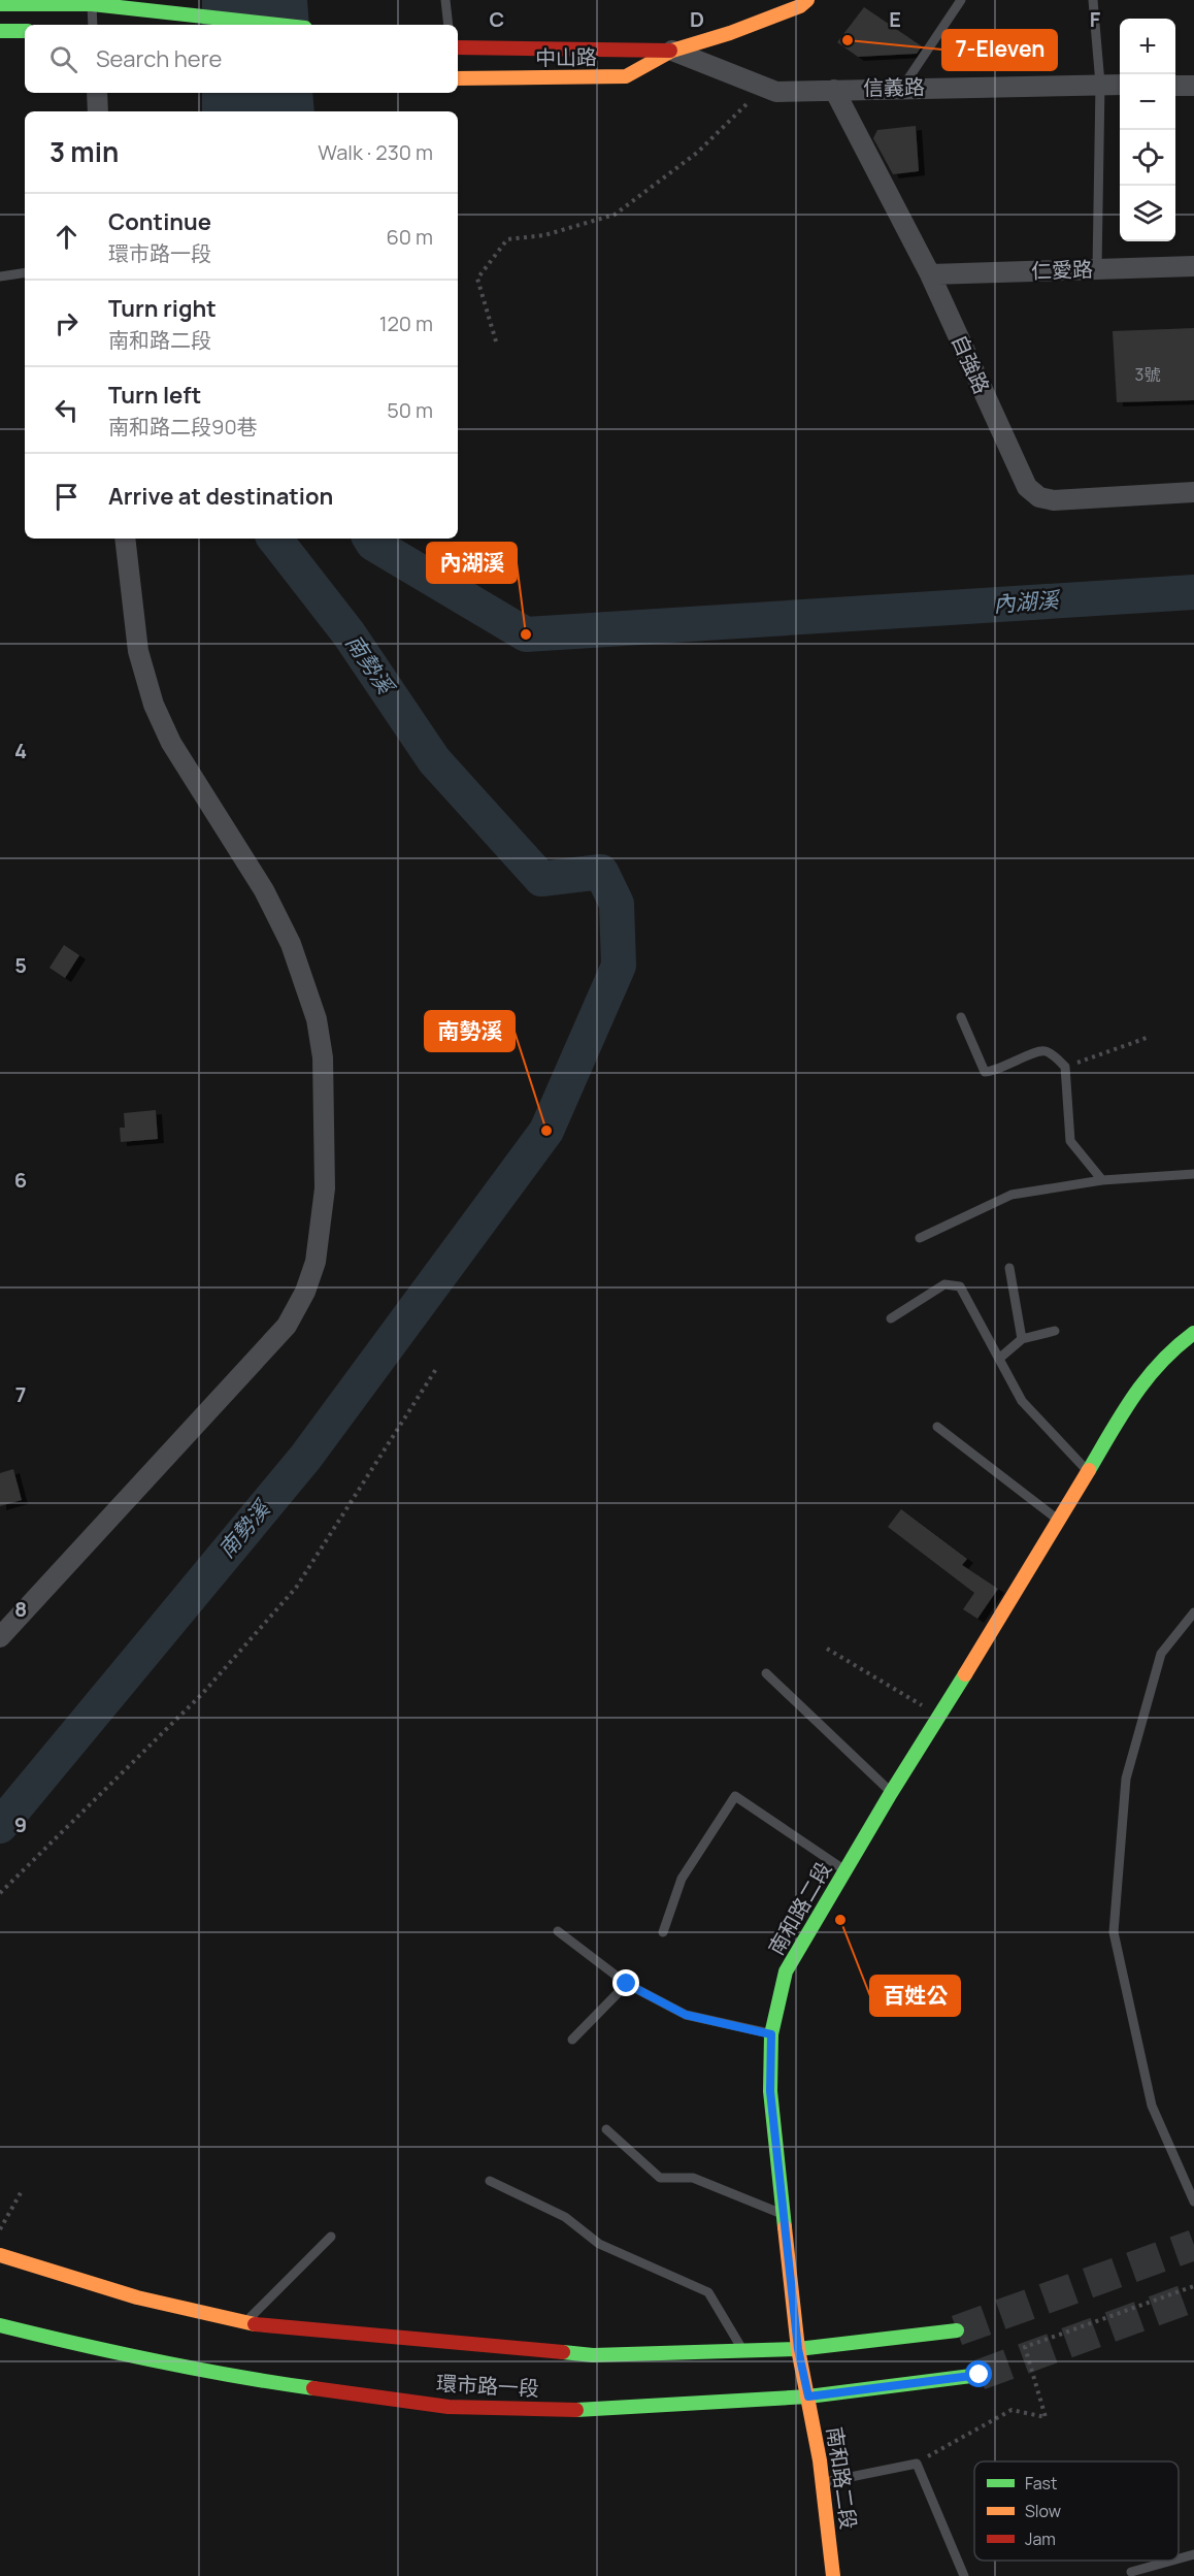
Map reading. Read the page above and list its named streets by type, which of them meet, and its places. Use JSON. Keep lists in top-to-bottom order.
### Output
{
  "streets": {
    "main road": ["中山路", "南和路二段", "環市路一段"],
    "street": ["信義路", "仁愛路", "自強路"]
  },
  "crossings": [
    ["中山路", "信義路"],
    ["信義路", "自強路"],
    ["仁愛路", "自強路"],
    ["南和路二段", "環市路一段"]
  ],
  "water": ["內湖溪", "南勢溪"],
  "places": [
    "7-Eleven",
    "內湖溪",
    "南勢溪",
    "百姓公"
  ],
  "house_numbers": ["3號"],
  "legend": ["Fast", "Slow", "Jam"],
  "page": {
    "map_buttons": ["+", "−"],
    "search": "Search here",
    "heading": ["3 min", "Walk · 230 m"],
    "list": [
      ["Continue", "環市路一段", "60 m"],
      ["Turn right", "南和路二段", "120 m"],
      ["Turn left", "南和路二段90巷", "50 m"],
      "Arrive at destination"
    ]
  },
  "grid": {
    "columns": [
      "C",
      "D",
      "E",
      "F"
    ],
    "rows": [
      "4",
      "5",
      "6",
      "7",
      "8",
      "9"
    ]
  }
}
